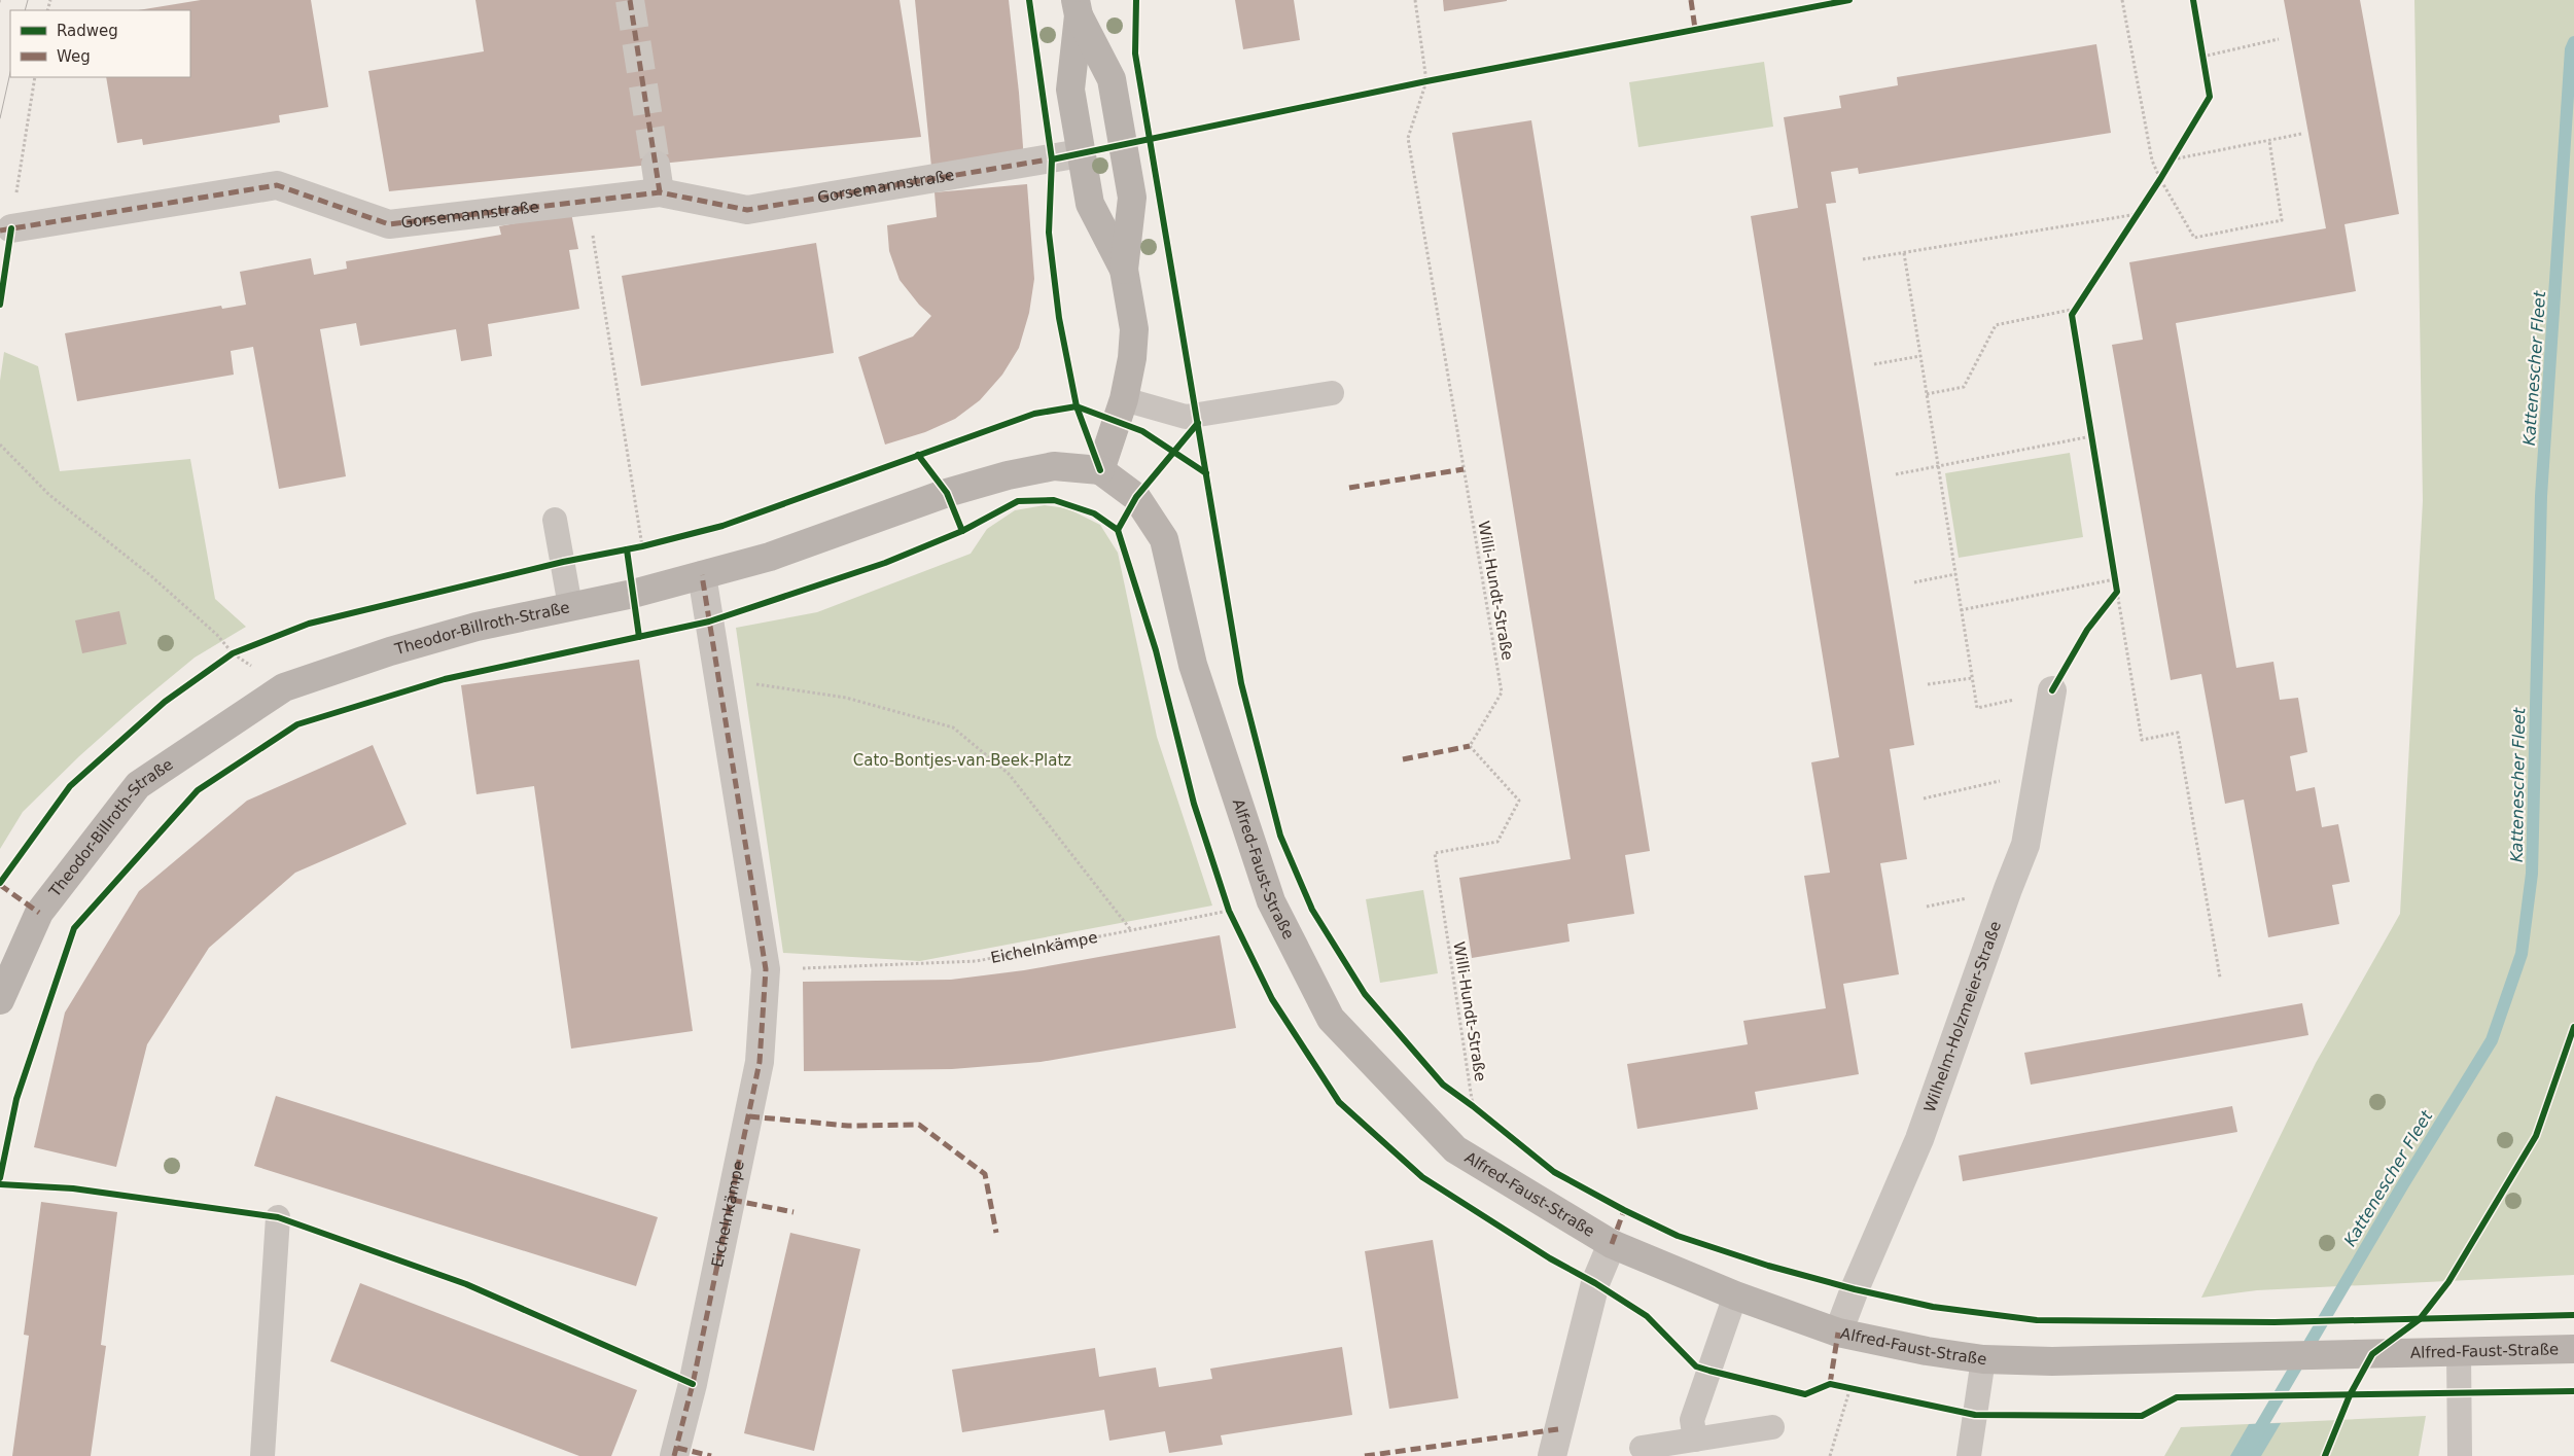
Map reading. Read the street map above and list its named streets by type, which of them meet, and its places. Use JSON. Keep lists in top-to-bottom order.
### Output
{
  "streets": {
    "street": [
      "Gorsemannstraße",
      "Theodor-Billroth-Straße",
      "Alfred-Faust-Straße",
      "Eichelnkämpe",
      "Wilhelm-Holzmeier-Straße"
    ],
    "path": ["Willi-Hundt-Straße"]
  },
  "crossings": [
    ["Theodor-Billroth-Straße", "Alfred-Faust-Straße"],
    ["Theodor-Billroth-Straße", "Eichelnkämpe"],
    ["Alfred-Faust-Straße", "Wilhelm-Holzmeier-Straße"]
  ],
  "water": ["Kattenescher Fleet"],
  "parks": ["Cato-Bontjes-van-Beek-Platz"],
  "legend": ["Radweg", "Weg"]
}
